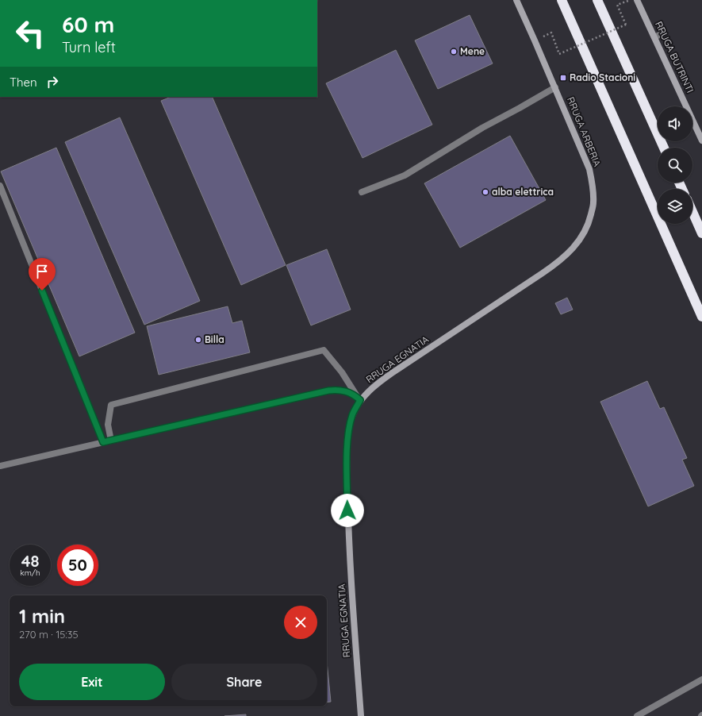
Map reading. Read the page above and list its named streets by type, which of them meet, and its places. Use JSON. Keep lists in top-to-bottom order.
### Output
{
  "streets": {
    "main road": ["RRUGA BUTRINTI", "RRUGA ARBERIA", "RRUGA EGNATIA"]
  },
  "crossings": [
    ["RRUGA ARBERIA", "RRUGA EGNATIA"]
  ],
  "places": {
    "other": ["Mene", "alba elettrica", "Billa"],
    "transit": ["Radio Stacioni"]
  },
  "page": {
    "turn": ["60 m", "Turn left"],
    "then": "Then",
    "speed": "48 km/h",
    "limit": "50",
    "heading": ["1 min", "270 m · 15:35"],
    "buttons": ["Exit", "Share"]
  }
}
